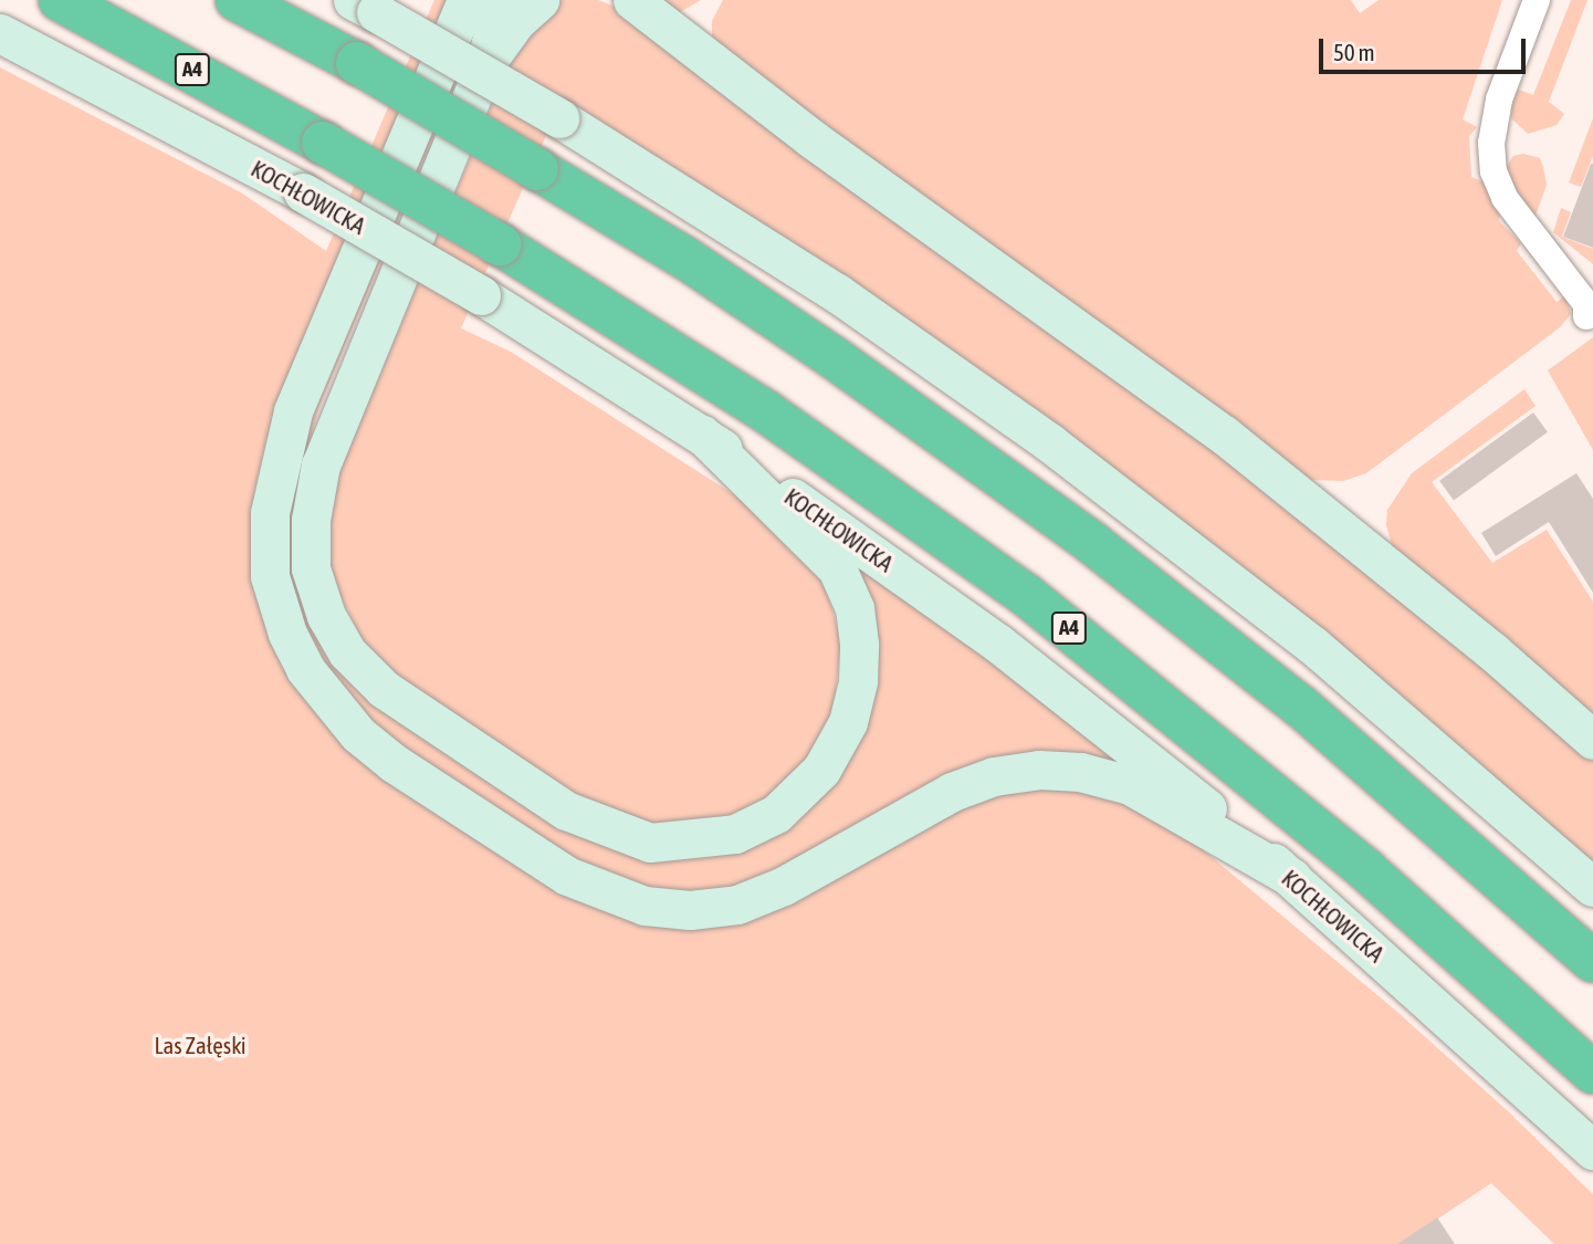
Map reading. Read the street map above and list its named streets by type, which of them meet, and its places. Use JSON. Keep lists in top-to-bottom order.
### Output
{
  "streets": {
    "highway": ["A4"],
    "main road": ["KOCHŁOWICKA"]
  },
  "parks": ["Las Załęski"],
  "scale_bar": "50 m"
}
